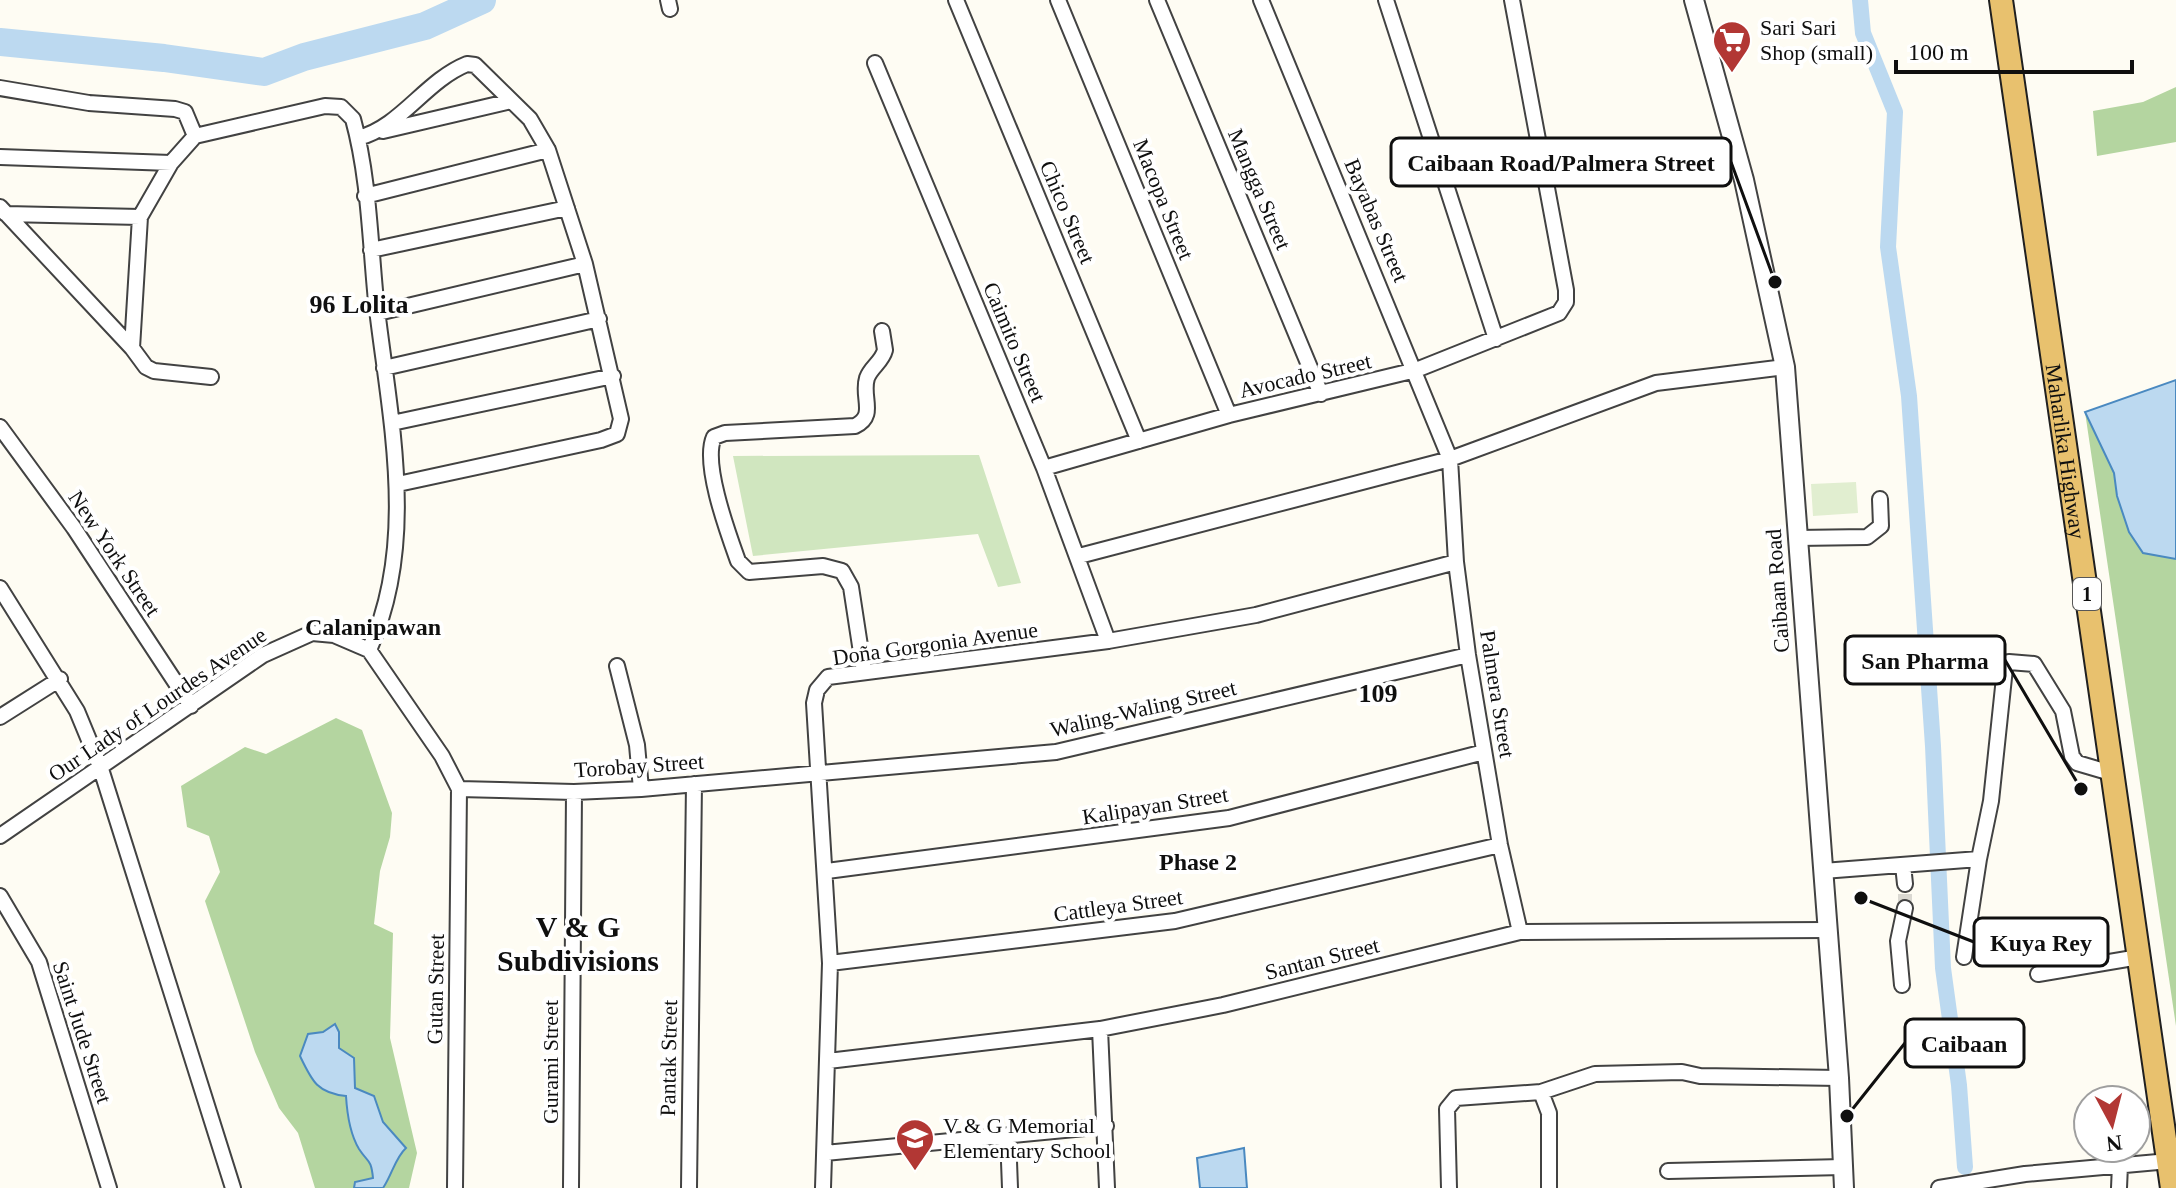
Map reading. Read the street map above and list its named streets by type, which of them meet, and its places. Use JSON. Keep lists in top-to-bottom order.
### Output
{
  "streets": {
    "highway": ["Maharlika Highway", "1"],
    "street": [
      "Mangga Street",
      "Macopa Street",
      "Chico Street",
      "Bayabas Street",
      "Caimito Street",
      "Avocado Street",
      "New York Street",
      "Caibaan Road",
      "Doña Gorgonia Avenue",
      "Palmera Street",
      "Our Lady of Lourdes Avenue",
      "Waling-Waling Street",
      "Torobay Street",
      "Kalipayan Street",
      "Cattleya Street",
      "Santan Street",
      "Gutan Street",
      "Saint Jude Street",
      "Pantak Street",
      "Gurami Street"
    ]
  },
  "crossings": [
    ["Mangga Street", "Avocado Street"],
    ["Macopa Street", "Avocado Street"],
    ["Chico Street", "Avocado Street"],
    ["Bayabas Street", "Avocado Street"],
    ["Bayabas Street", "Palmera Street"],
    ["Caimito Street", "Avocado Street"],
    ["Caimito Street", "Doña Gorgonia Avenue"],
    ["New York Street", "Our Lady of Lourdes Avenue"],
    ["Caibaan Road", "Santan Street"],
    ["Doña Gorgonia Avenue", "Palmera Street"],
    ["Doña Gorgonia Avenue", "Waling-Waling Street"],
    ["Doña Gorgonia Avenue", "Torobay Street"],
    ["Doña Gorgonia Avenue", "Kalipayan Street"],
    ["Doña Gorgonia Avenue", "Cattleya Street"],
    ["Doña Gorgonia Avenue", "Santan Street"],
    ["Palmera Street", "Waling-Waling Street"],
    ["Palmera Street", "Kalipayan Street"],
    ["Palmera Street", "Cattleya Street"],
    ["Palmera Street", "Santan Street"],
    ["Waling-Waling Street", "Torobay Street"],
    ["Torobay Street", "Gutan Street"],
    ["Torobay Street", "Pantak Street"],
    ["Torobay Street", "Gurami Street"]
  ],
  "districts": [
    "96 Lolita",
    "Calanipawan",
    "109",
    "Phase 2",
    "V & G Subdivisions"
  ],
  "places": {
    "supermarket": ["Sari Sari Shop (small)"],
    "other": [
      "Caibaan Road/Palmera Street",
      "San Pharma",
      "Kuya Rey",
      "Caibaan"
    ],
    "school or university": ["V & G Memorial Elementary School"]
  },
  "scale_bar": "100 m",
  "north": "bottom"
}
